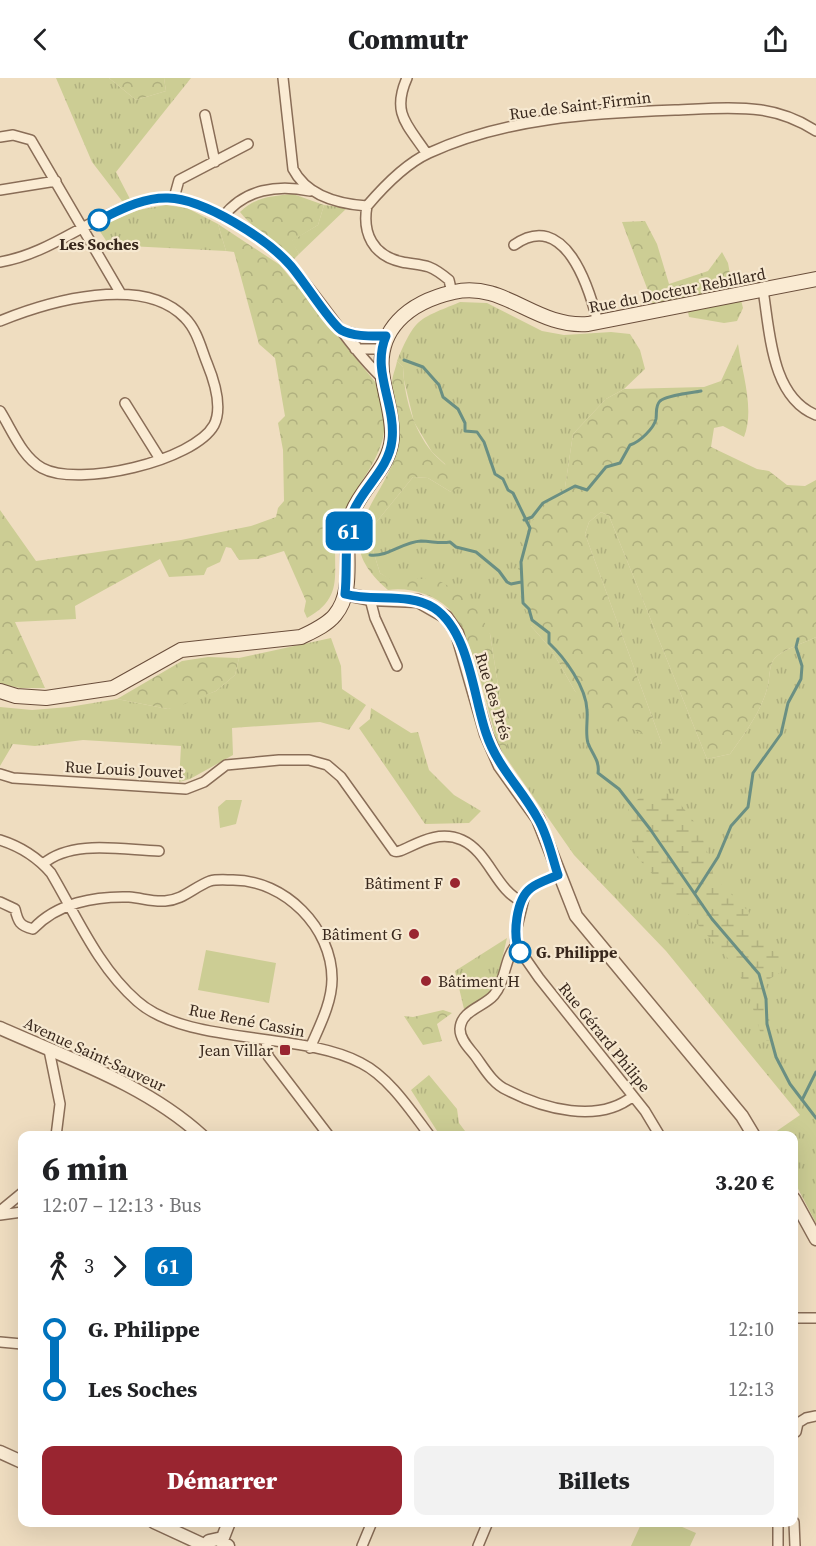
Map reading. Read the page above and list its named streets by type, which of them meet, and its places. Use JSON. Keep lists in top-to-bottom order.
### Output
{
  "streets": {
    "main road": ["Rue du Docteur Rebillard"],
    "street": [
      "Rue de Saint-Firmin",
      "Rue des Prés",
      "Rue Louis Jouvet",
      "Rue René Cassin",
      "Rue Gérard Philipe",
      "Avenue Saint-Sauveur"
    ]
  },
  "places": {
    "other": [
      "Les Soches",
      "Bâtiment F",
      "Bâtiment G",
      "G. Philippe",
      "Bâtiment H"
    ],
    "transit": ["Jean Villar"]
  },
  "lines": ["bus line 61"],
  "page": {
    "header": "Commutr",
    "on_map": "61",
    "heading": ["6 min", "12:07 – 12:13 · Bus", "3.20 €"],
    "legs": ["3", "61"],
    "list": [
      {
        "name": "G. Philippe",
        "value": "12:10"
      },
      {
        "name": "Les Soches",
        "value": "12:13"
      }
    ],
    "buttons": ["Démarrer", "Billets"]
  }
}
